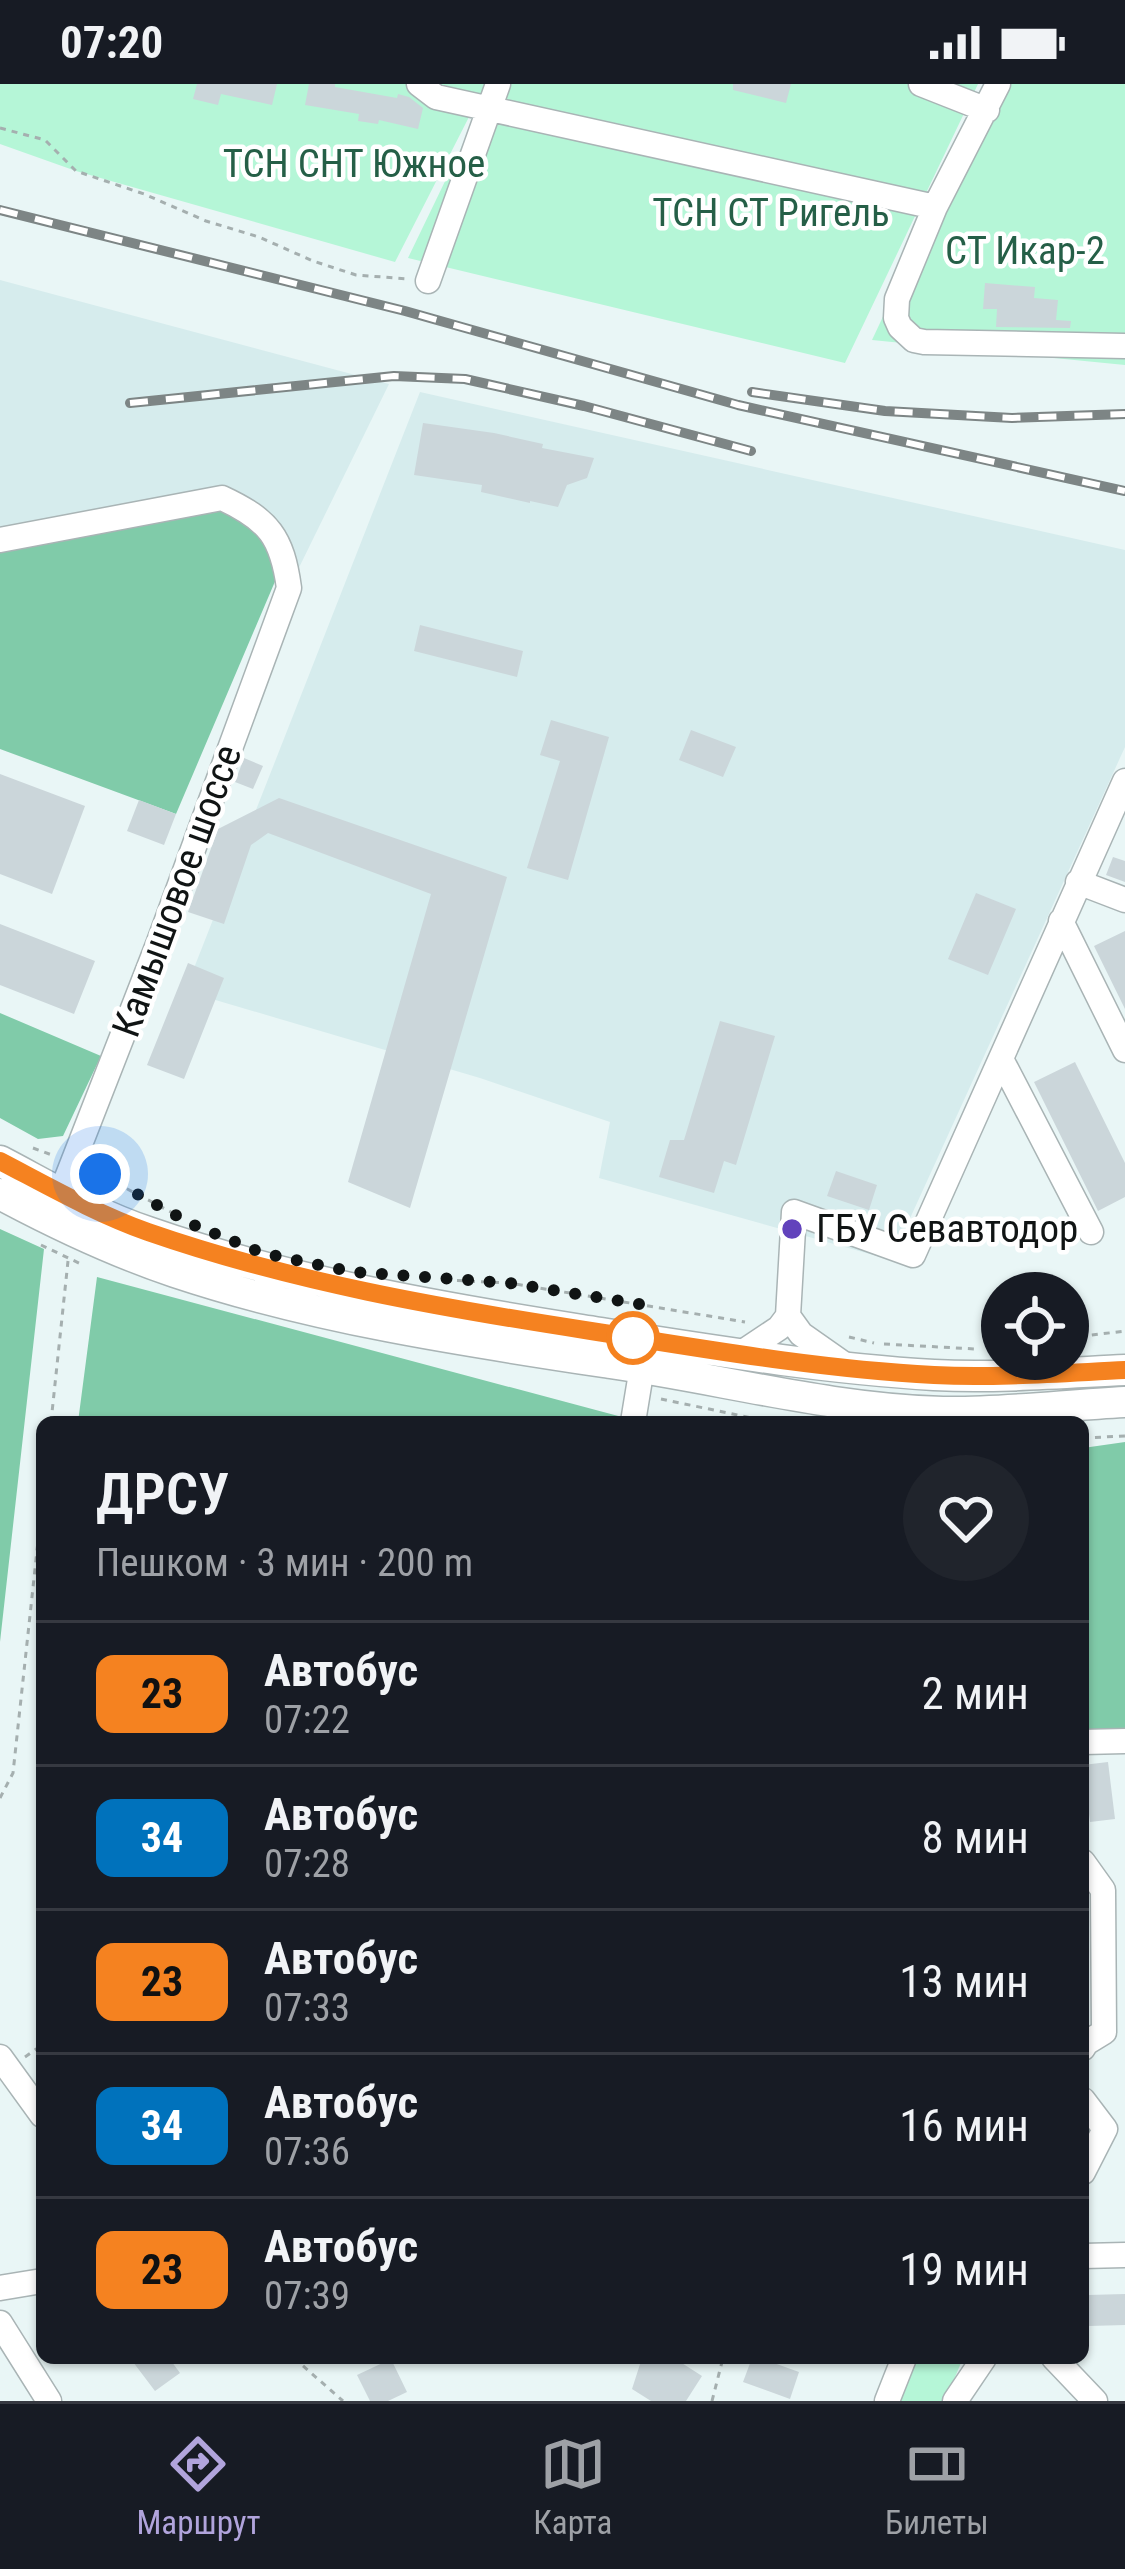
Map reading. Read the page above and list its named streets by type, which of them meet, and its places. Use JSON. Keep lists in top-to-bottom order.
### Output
{
  "streets": {
    "street": ["Камышовое шоссе"]
  },
  "parks": ["ТСН СНТ Южное", "ТСН СТ Ригель", "СТ Икар-2"],
  "places": ["ГБУ Севавтодор"],
  "lines": ["bus line 23"],
  "page": {
    "status": "07:20",
    "heading": ["ДРСУ", "Пешком · 3 мин · 200 m"],
    "list": [
      {
        "mark": "23",
        "name": "Автобус",
        "note": "07:22",
        "value": "2 мин"
      },
      {
        "mark": "34",
        "name": "Автобус",
        "note": "07:28",
        "value": "8 мин"
      },
      {
        "mark": "23",
        "name": "Автобус",
        "note": "07:33",
        "value": "13 мин"
      },
      {
        "mark": "34",
        "name": "Автобус",
        "note": "07:36",
        "value": "16 мин"
      },
      {
        "mark": "23",
        "name": "Автобус",
        "note": "07:39",
        "value": "19 мин"
      }
    ],
    "tabs": ["Маршрут", "Карта", "Билеты"]
  }
}
